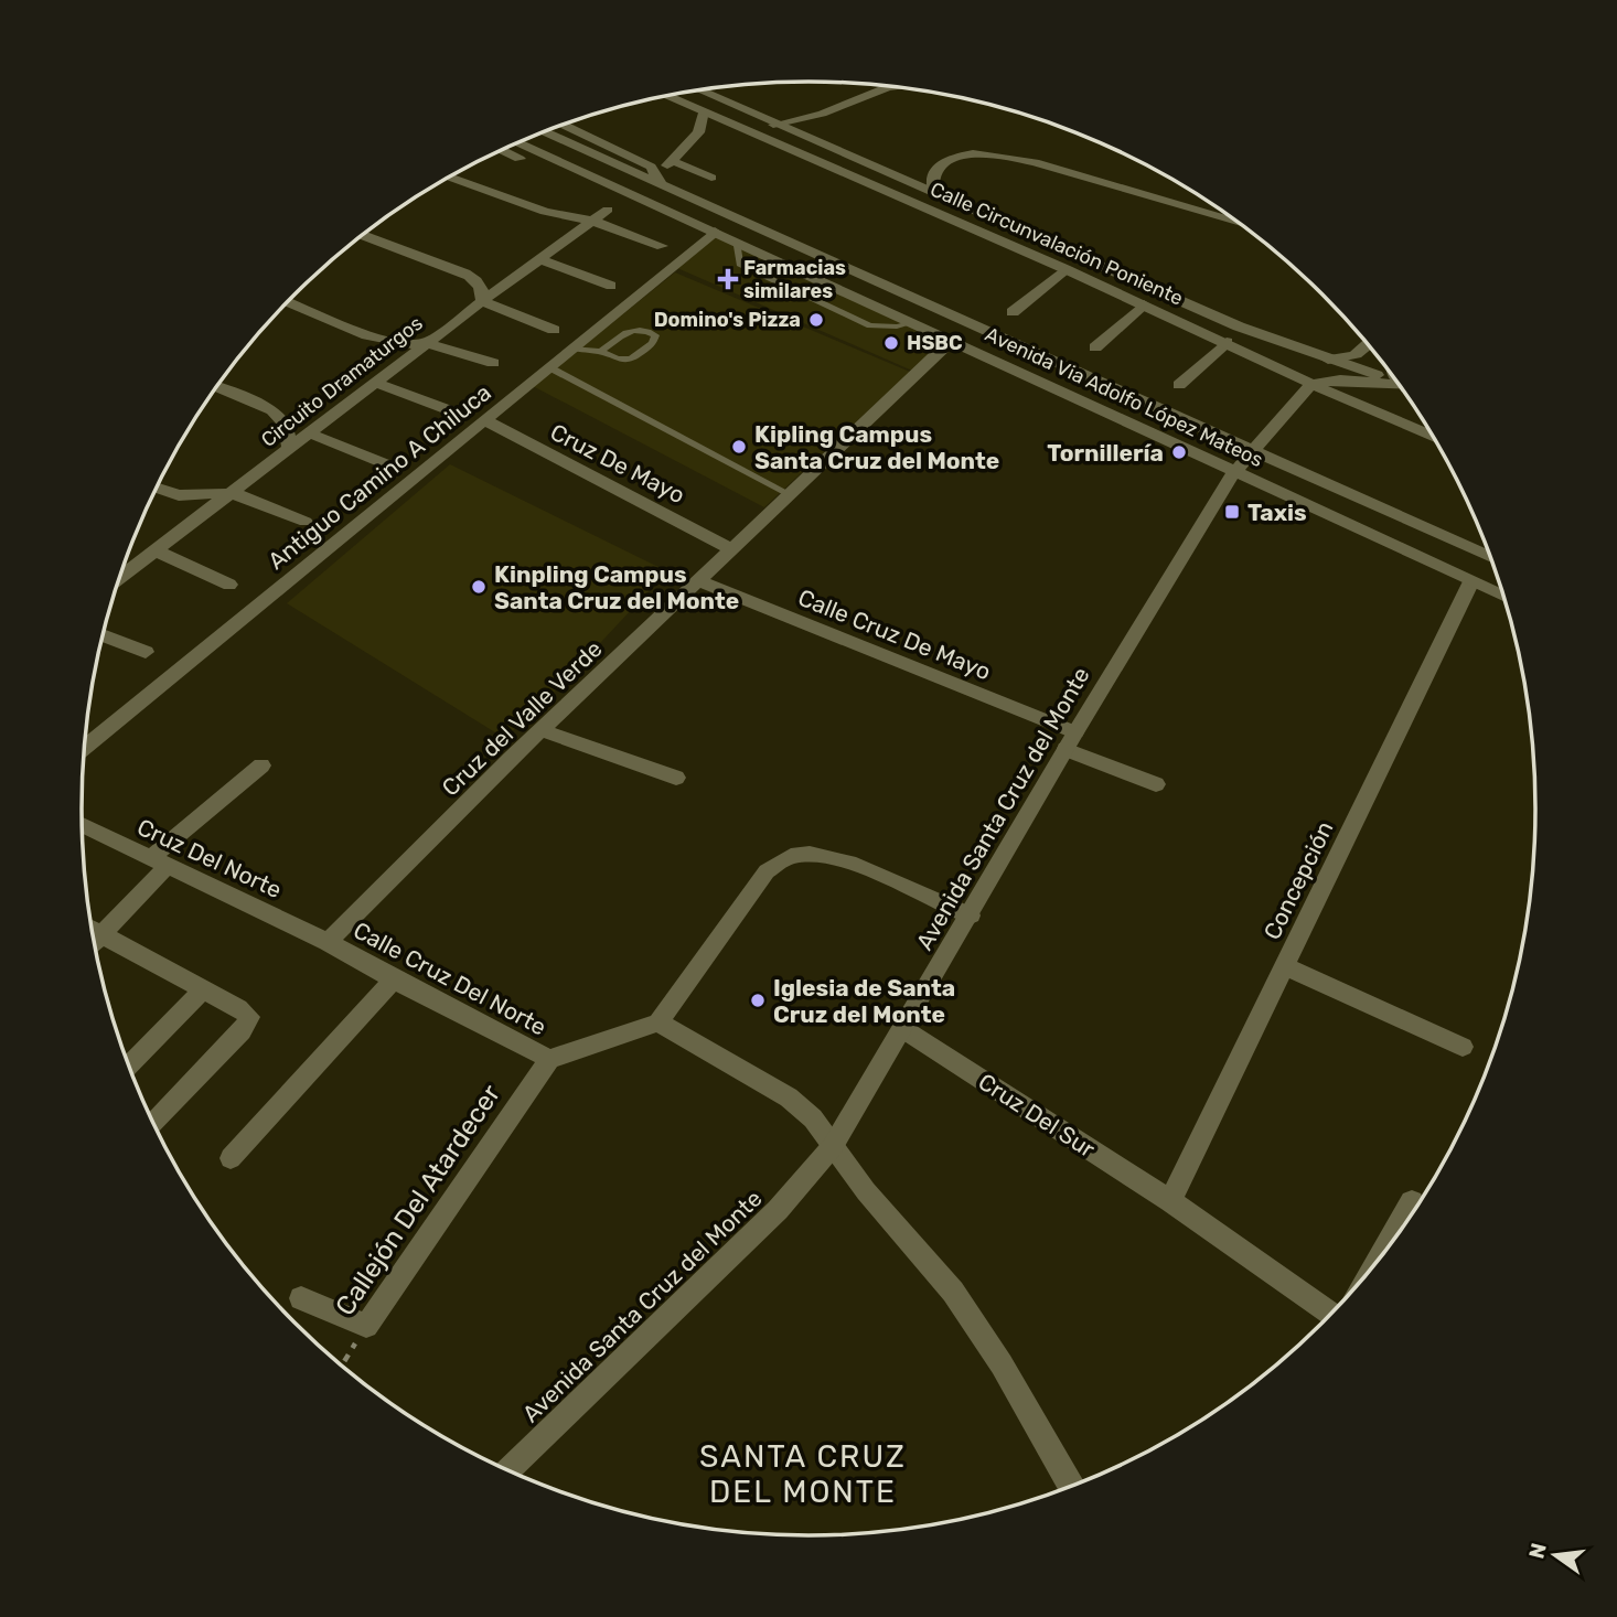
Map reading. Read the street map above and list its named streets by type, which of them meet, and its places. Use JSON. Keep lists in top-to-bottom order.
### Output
{
  "streets": {
    "street": [
      "Calle Circunvalación Poniente",
      "Circuito Dramaturgos",
      "Avenida Via Adolfo López Mateos",
      "Cruz De Mayo",
      "Antiguo Camino A Chiluca",
      "Calle Cruz De Mayo",
      "Cruz del Valle Verde",
      "Avenida Santa Cruz del Monte",
      "Cruz Del Norte",
      "Concepción",
      "Calle Cruz Del Norte",
      "Cruz Del Sur",
      "Callejón Del Atardecer"
    ]
  },
  "crossings": [
    ["Calle Circunvalación Poniente", "Avenida Santa Cruz del Monte"],
    ["Avenida Via Adolfo López Mateos", "Antiguo Camino A Chiluca"],
    ["Avenida Via Adolfo López Mateos", "Cruz del Valle Verde"],
    ["Avenida Via Adolfo López Mateos", "Avenida Santa Cruz del Monte"],
    ["Avenida Via Adolfo López Mateos", "Concepción"],
    ["Cruz De Mayo", "Antiguo Camino A Chiluca"],
    ["Cruz De Mayo", "Cruz del Valle Verde"],
    ["Calle Cruz De Mayo", "Cruz del Valle Verde"],
    ["Calle Cruz De Mayo", "Avenida Santa Cruz del Monte"],
    ["Cruz del Valle Verde", "Cruz Del Norte"],
    ["Cruz del Valle Verde", "Calle Cruz Del Norte"],
    ["Avenida Santa Cruz del Monte", "Cruz Del Sur"],
    ["Cruz Del Norte", "Calle Cruz Del Norte"],
    ["Concepción", "Cruz Del Sur"],
    ["Calle Cruz Del Norte", "Callejón Del Atardecer"]
  ],
  "districts": ["SANTA CRUZ DEL MONTE"],
  "places": {
    "health": ["Farmacias similares"],
    "other": [
      "Domino's Pizza",
      "HSBC",
      "Kipling Campus Santa Cruz del Monte",
      "Tornillería",
      "Kinpling Campus Santa Cruz del Monte",
      "Iglesia de Santa Cruz del Monte"
    ],
    "transit": ["Taxis"]
  },
  "north": "left"
}
